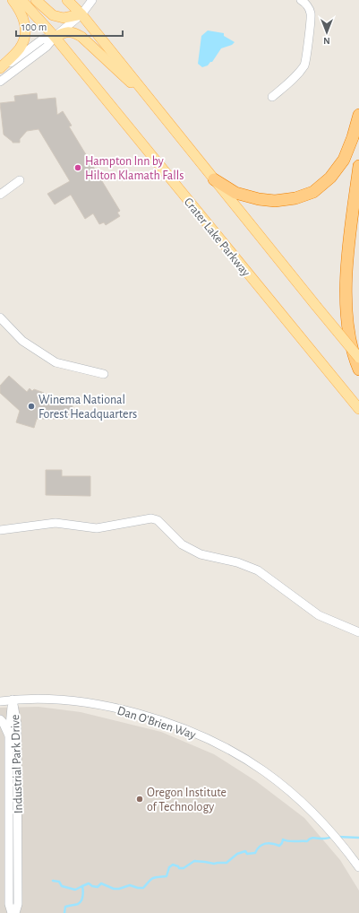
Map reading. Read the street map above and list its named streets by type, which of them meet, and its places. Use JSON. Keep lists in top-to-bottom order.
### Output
{
  "streets": {
    "main road": ["Crater Lake Parkway"],
    "street": ["Dan O'Brien Way", "Industrial Park Drive"]
  },
  "crossings": [
    ["Dan O'Brien Way", "Industrial Park Drive"]
  ],
  "places": ["Hampton Inn by Hilton Klamath Falls", "Winema National Forest Headquarters", "Oregon Institute of Technology"],
  "scale_bar": "100 m",
  "north": "bottom"
}
